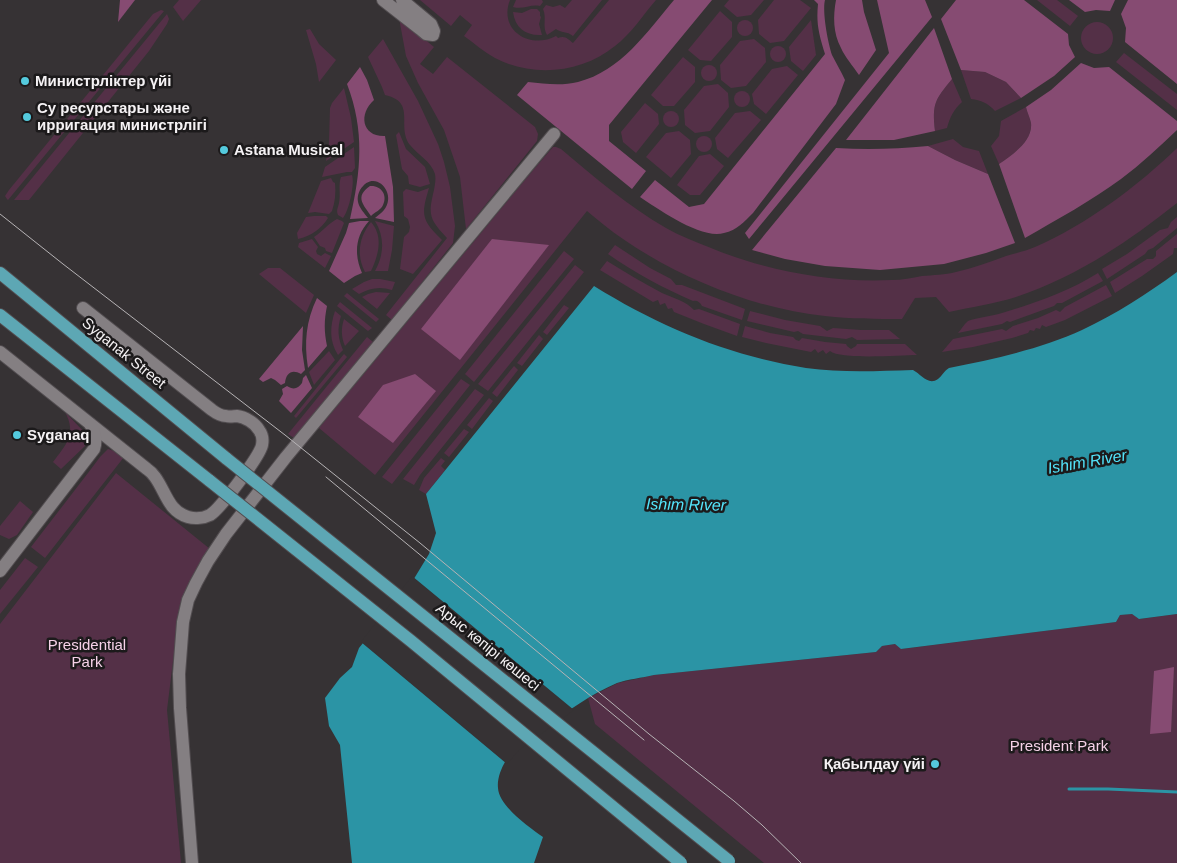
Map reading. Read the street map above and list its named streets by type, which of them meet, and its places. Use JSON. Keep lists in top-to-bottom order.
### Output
{
  "streets": {
    "main road": ["Syganak Street", "Арыс көпірі көшесі"]
  },
  "crossings": [
    ["Syganak Street", "Арыс көпірі көшесі"]
  ],
  "water": ["Ishim River"],
  "parks": ["Presidential Park", "President Park"],
  "places": [
    "Министрліктер үйі",
    "Су ресурстары және ирригация министрлігі",
    "Astana Musical",
    "Syganaq",
    "Қабылдау үйі"
  ]
}
